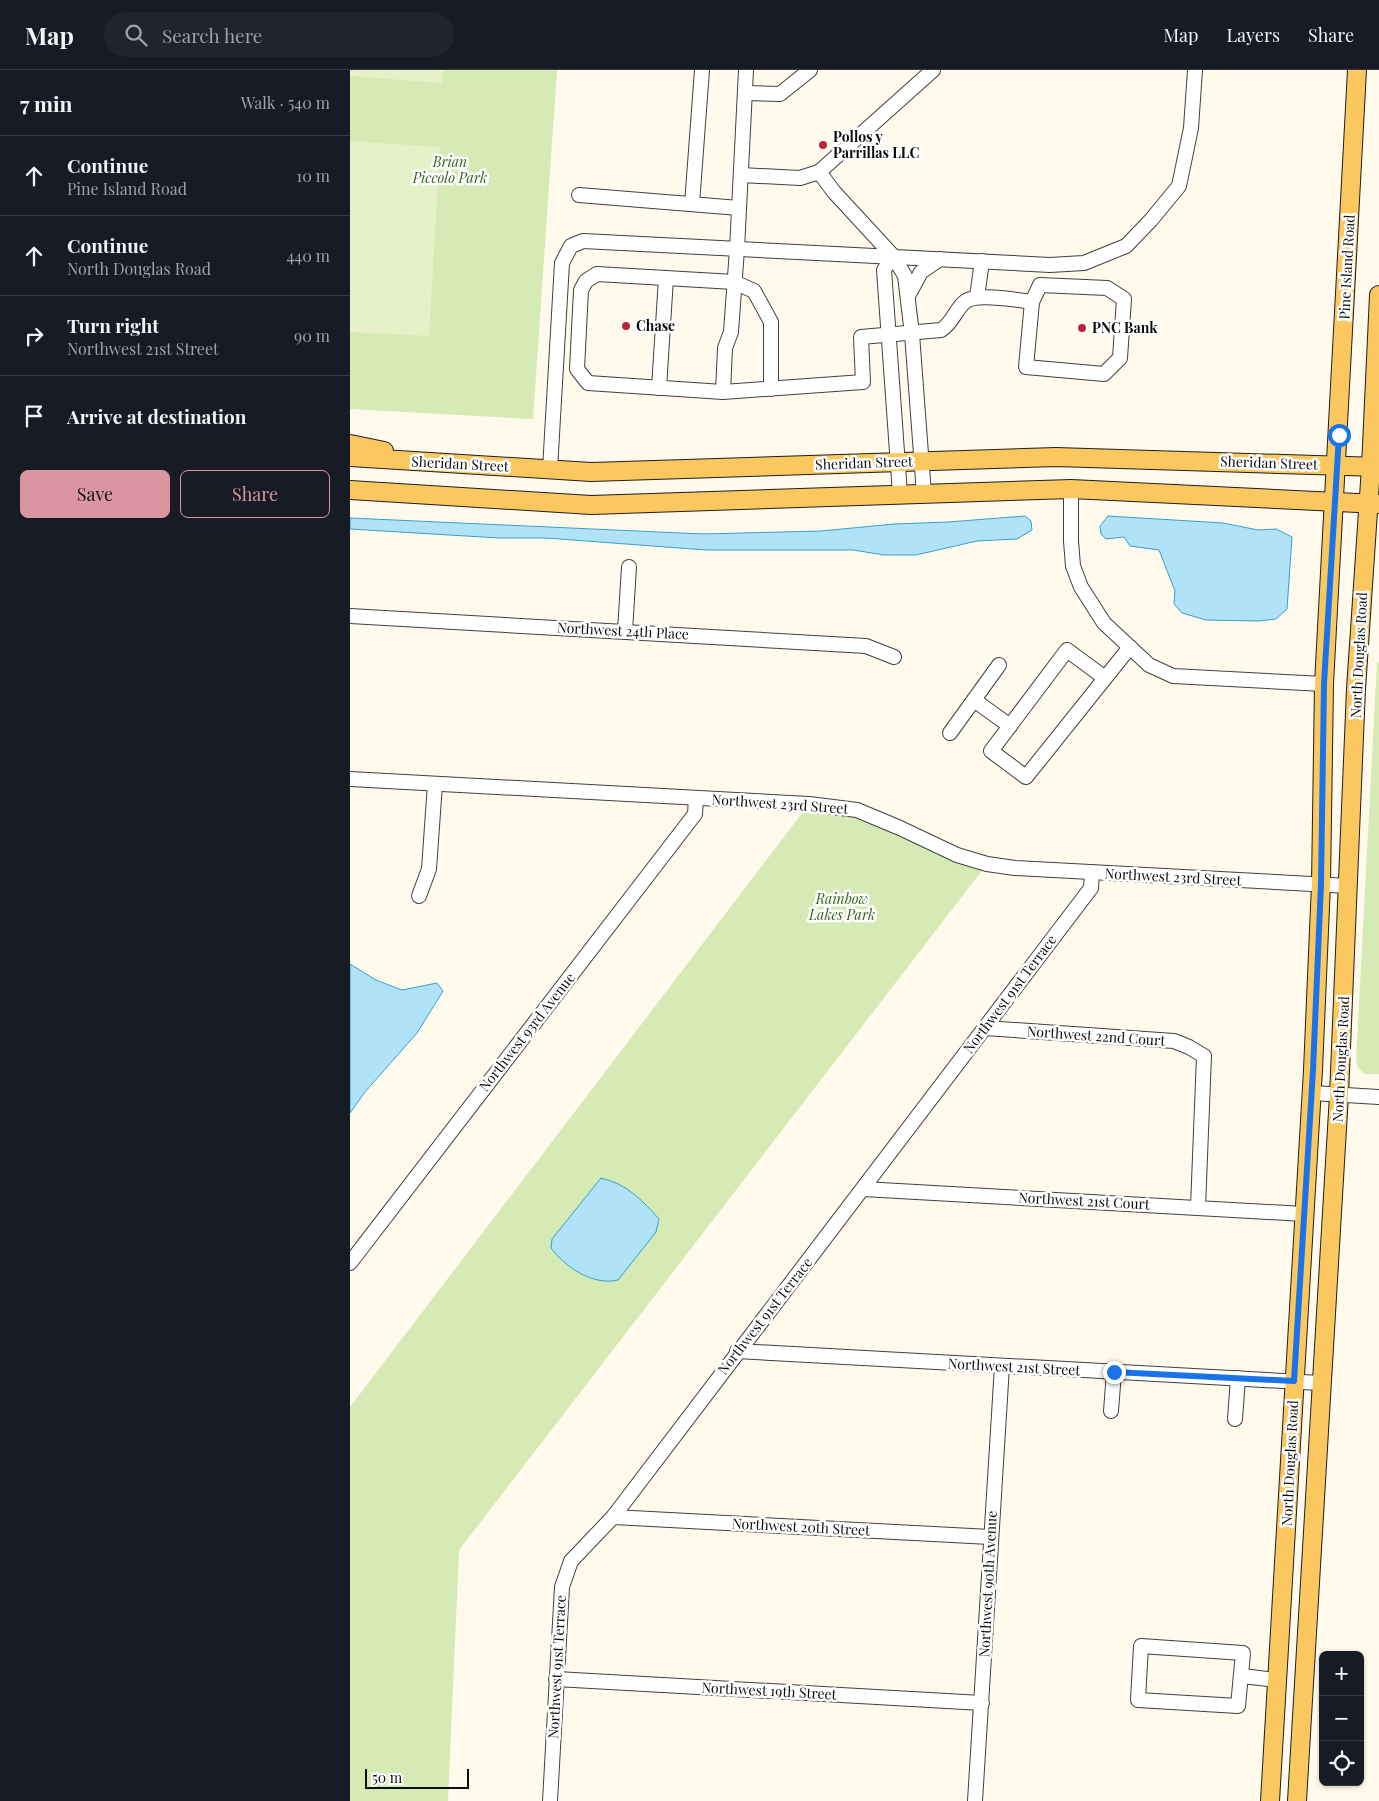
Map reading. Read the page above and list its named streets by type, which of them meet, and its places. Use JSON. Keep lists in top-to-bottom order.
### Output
{
  "streets": {
    "main road": ["Pine Island Road", "Sheridan Street", "North Douglas Road"],
    "street": [
      "Northwest 24th Place",
      "Northwest 23rd Street",
      "Northwest 91st Terrace",
      "Northwest 93rd Avenue",
      "Northwest 22nd Court",
      "Northwest 21st Court",
      "Northwest 21st Street",
      "Northwest 20th Street",
      "Northwest 90th Avenue",
      "Northwest 19th Street"
    ]
  },
  "crossings": [
    ["Pine Island Road", "Sheridan Street"],
    ["Pine Island Road", "North Douglas Road"],
    ["Sheridan Street", "North Douglas Road"],
    ["North Douglas Road", "Northwest 23rd Street"],
    ["North Douglas Road", "Northwest 21st Court"],
    ["North Douglas Road", "Northwest 21st Street"],
    ["Northwest 23rd Street", "Northwest 91st Terrace"],
    ["Northwest 23rd Street", "Northwest 93rd Avenue"],
    ["Northwest 91st Terrace", "Northwest 22nd Court"],
    ["Northwest 91st Terrace", "Northwest 21st Court"],
    ["Northwest 91st Terrace", "Northwest 21st Street"],
    ["Northwest 91st Terrace", "Northwest 20th Street"],
    ["Northwest 91st Terrace", "Northwest 19th Street"],
    ["Northwest 22nd Court", "Northwest 21st Court"],
    ["Northwest 21st Street", "Northwest 90th Avenue"],
    ["Northwest 20th Street", "Northwest 90th Avenue"],
    ["Northwest 90th Avenue", "Northwest 19th Street"]
  ],
  "parks": ["Brian Piccolo Park", "Rainbow Lakes Park"],
  "places": ["Pollos y Parrillas LLC", "Chase", "PNC Bank"],
  "scale_bar": "50 m",
  "page": {
    "header": "Map",
    "search": "Search here",
    "nav": ["Map", "Layers", "Share"],
    "heading": ["7 min", "Walk · 540 m"],
    "list": [
      ["Continue", "Pine Island Road", "10 m"],
      ["Continue", "North Douglas Road", "440 m"],
      ["Turn right", "Northwest 21st Street", "90 m"],
      "Arrive at destination"
    ],
    "buttons": ["Save", "Share"],
    "map_buttons": ["+", "−"],
    "scale": "50 m"
  }
}
